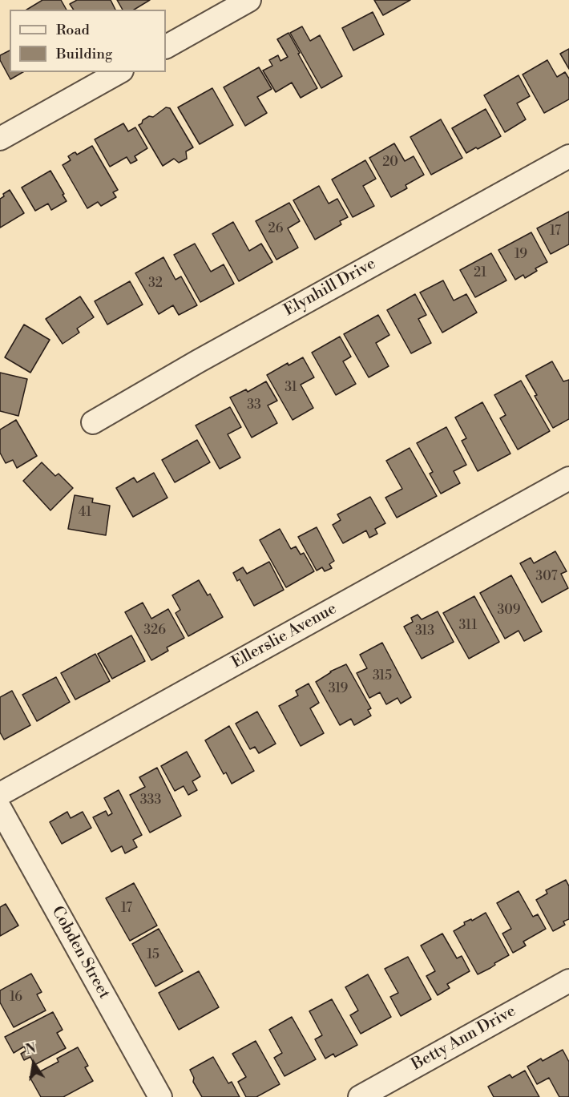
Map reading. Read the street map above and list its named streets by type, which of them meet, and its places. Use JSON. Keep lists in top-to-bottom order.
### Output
{
  "streets": {
    "street": [
      "Elynhill Drive",
      "Ellerslie Avenue",
      "Cobden Street",
      "Betty Ann Drive"
    ]
  },
  "house_numbers": [
    "20",
    "26",
    "17",
    "19",
    "21",
    "32",
    "31",
    "33",
    "41",
    "307",
    "309",
    "311",
    "326",
    "313",
    "315",
    "319",
    "333",
    "17",
    "15",
    "16"
  ],
  "legend": ["Road", "Building"],
  "north": "top"
}
